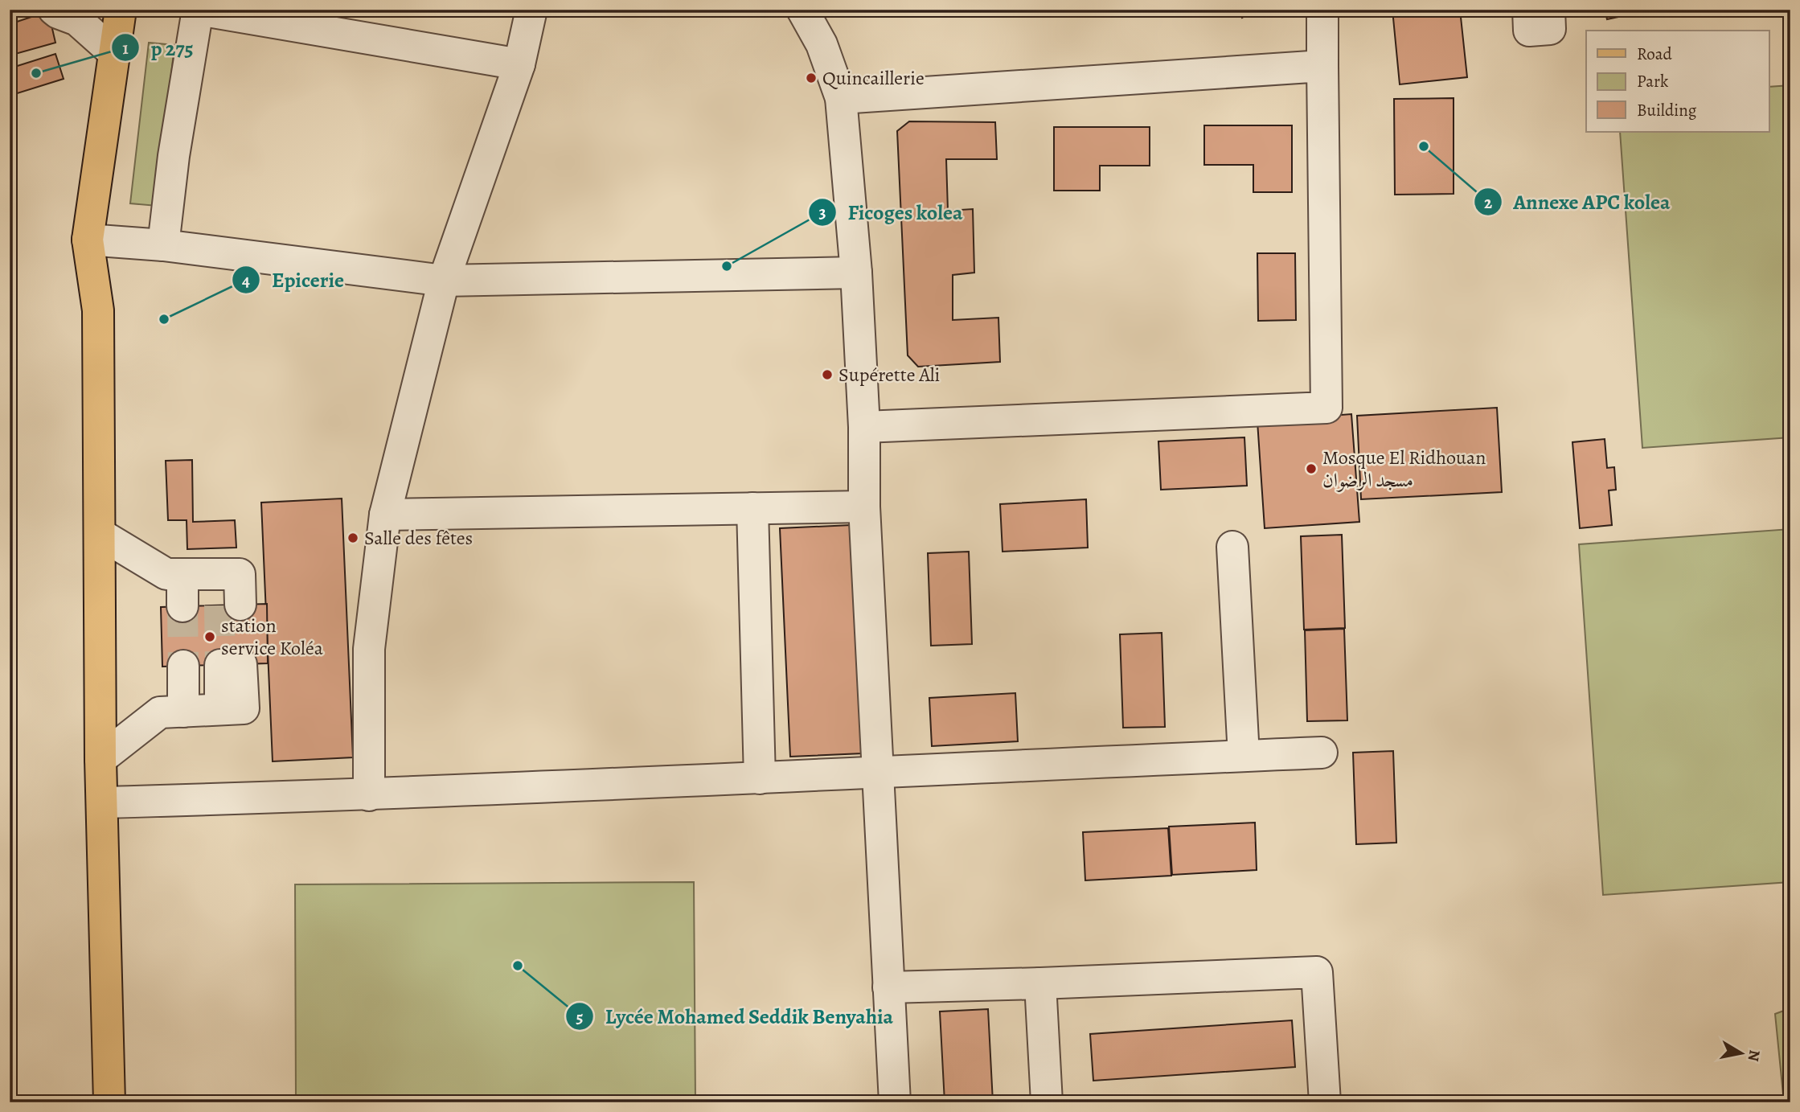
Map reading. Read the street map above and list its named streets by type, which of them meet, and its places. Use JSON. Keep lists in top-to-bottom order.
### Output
{
  "places": [
    "p 275",
    "Quincaillerie",
    "Annexe APC kolea",
    "Ficoges kolea",
    "Epicerie",
    "Supérette Ali",
    "Mosque El Ridhouan مسجد الرضوان",
    "Salle des fêtes",
    "station service Koléa",
    "Lycée Mohamed Seddik Benyahia"
  ],
  "legend": ["Road", "Park", "Building"],
  "north": "right"
}
